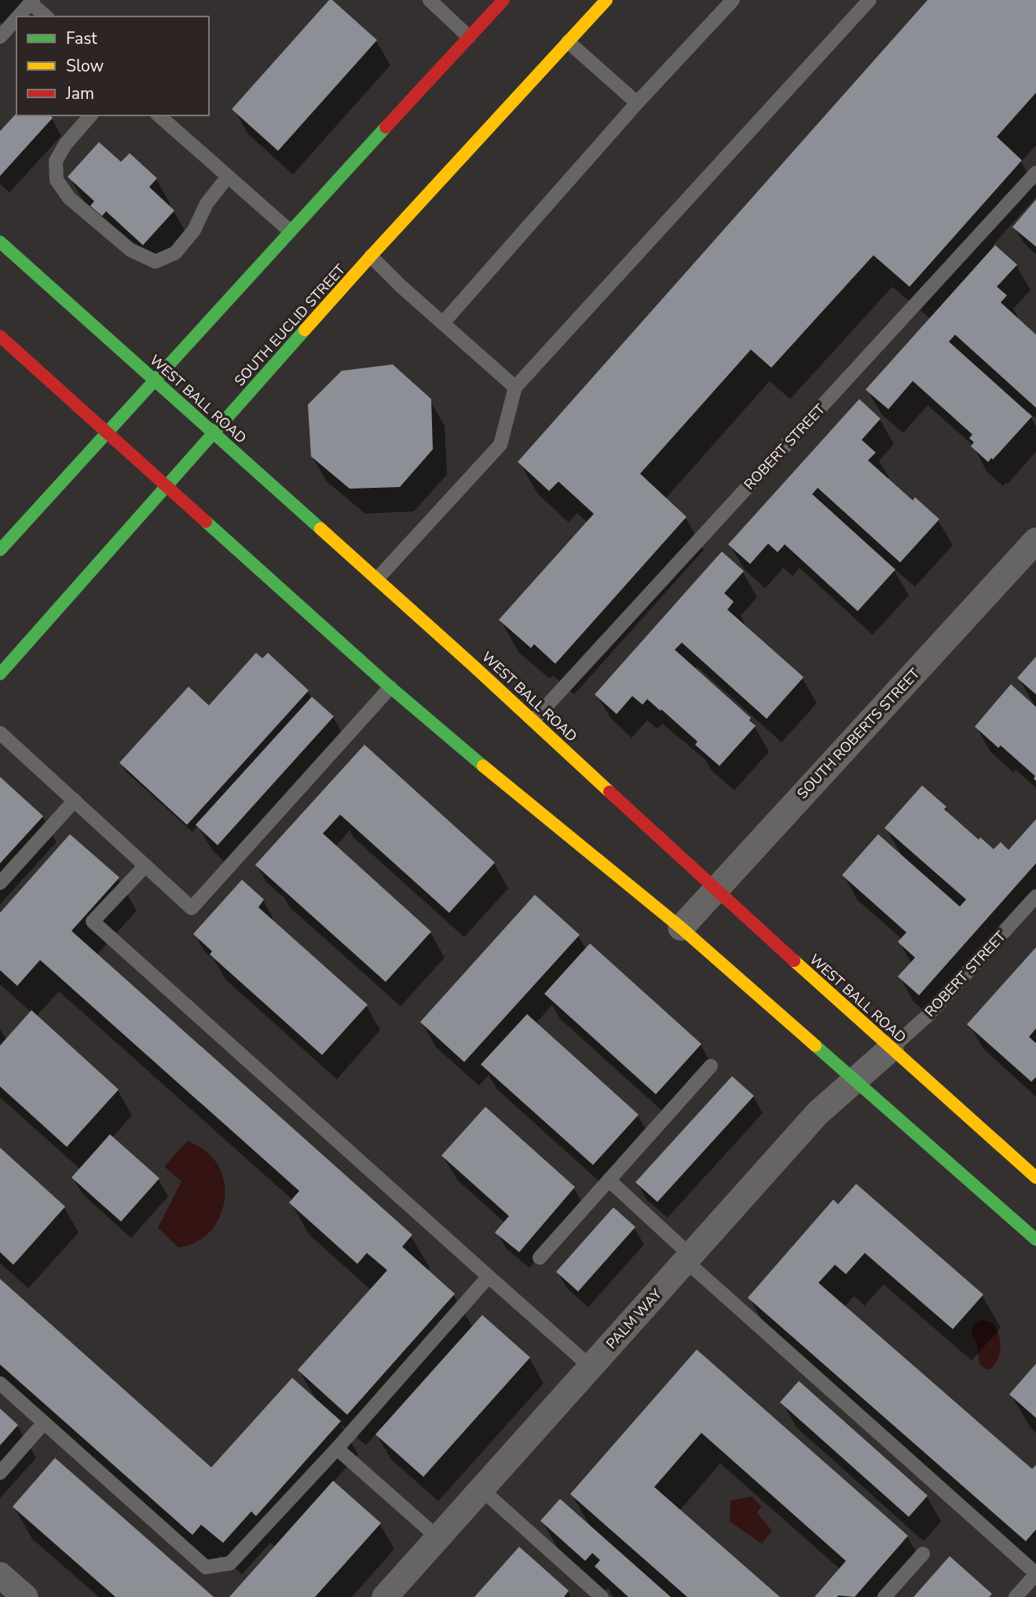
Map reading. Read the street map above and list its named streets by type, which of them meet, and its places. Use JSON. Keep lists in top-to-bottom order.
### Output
{
  "streets": {
    "main road": ["SOUTH EUCLID STREET", "WEST BALL ROAD"],
    "street": ["SOUTH ROBERTS STREET", "PALM WAY"],
    "lane": ["ROBERT STREET"]
  },
  "crossings": [
    ["SOUTH EUCLID STREET", "WEST BALL ROAD"],
    ["WEST BALL ROAD", "ROBERT STREET"],
    ["WEST BALL ROAD", "SOUTH ROBERTS STREET"],
    ["WEST BALL ROAD", "PALM WAY"],
    ["ROBERT STREET", "PALM WAY"]
  ],
  "legend": ["Fast", "Slow", "Jam"]
}
